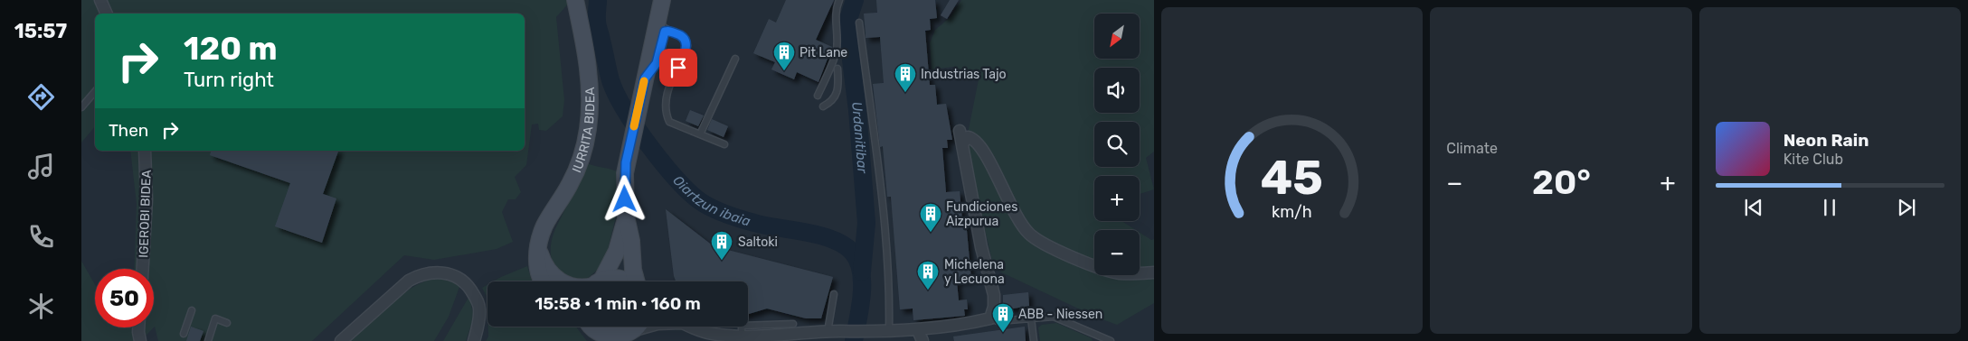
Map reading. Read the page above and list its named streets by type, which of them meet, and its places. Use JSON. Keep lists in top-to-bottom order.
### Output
{
  "streets": {
    "main road": ["IURRITA BIDEA"],
    "street": ["IGEROBI BIDEA"]
  },
  "water": ["Urdanitibar", "Oiartzun ibaia"],
  "places": {
    "building": [
      "Pit Lane",
      "Industrias Tajo",
      "Fundiciones Aizpurua",
      "Saltoki",
      "Michelena y Lecuona",
      "ABB - Niessen"
    ]
  },
  "north": "bottom left",
  "page": {
    "tabs": "15:57",
    "tile": "Climate",
    "map_buttons": ["+", "−"],
    "turn": ["120 m", "Turn right"],
    "then": "Then",
    "song": ["Neon Rain", "Kite Club"],
    "heat": ["−", "20°", "+"],
    "limit": "50",
    "trip": "15:58 · 1 min · 160 m",
    "gauge": ["45", "km/h"]
  }
}
